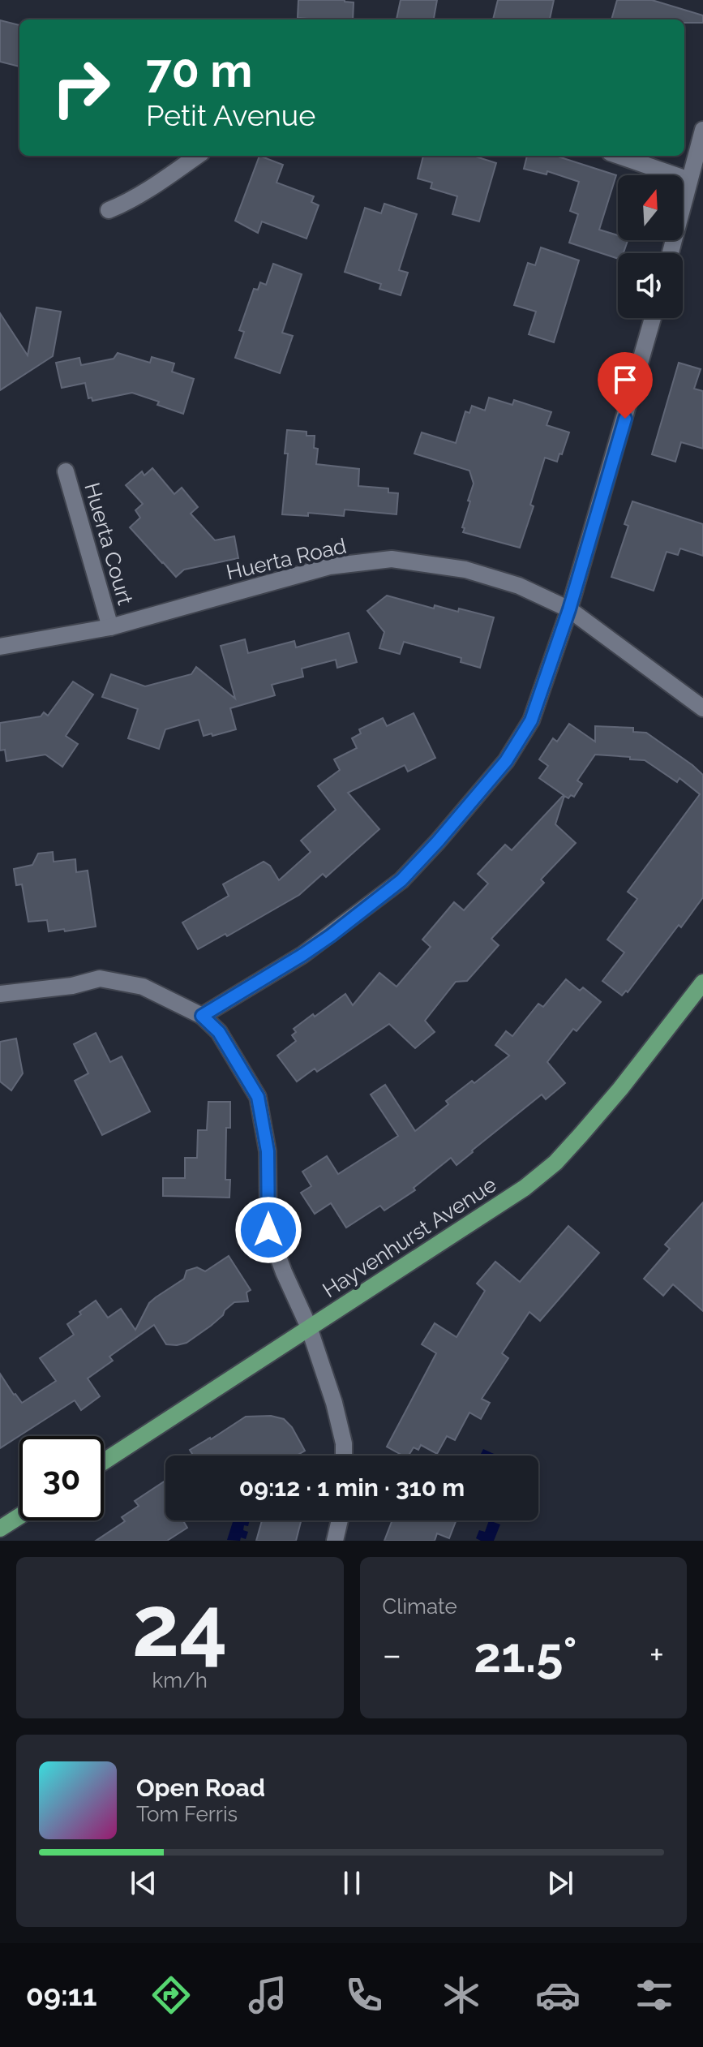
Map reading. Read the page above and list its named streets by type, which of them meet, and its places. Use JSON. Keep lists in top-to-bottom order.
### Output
{
  "streets": {
    "main road": ["Hayvenhurst Avenue"],
    "street": ["Huerta Court", "Huerta Road"]
  },
  "crossings": [
    ["Huerta Court", "Huerta Road"]
  ],
  "north": "top",
  "page": {
    "turn": ["70 m", "Petit Avenue"],
    "limit": "30",
    "trip": "09:12 · 1 min · 310 m",
    "tile": [
      ["24", "km/h"],
      "Climate"
    ],
    "heat": ["−", "21.5°", "+"],
    "song": ["Open Road", "Tom Ferris"],
    "tabs": "09:11"
  }
}
